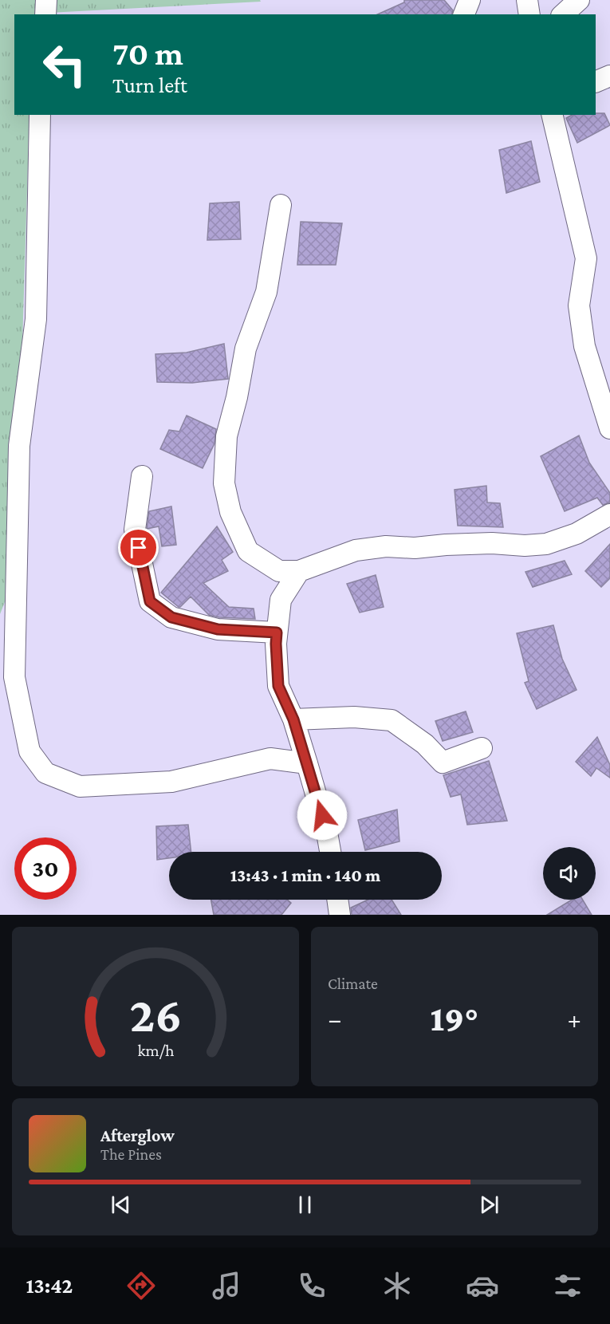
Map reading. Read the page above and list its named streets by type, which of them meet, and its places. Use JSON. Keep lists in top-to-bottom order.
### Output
{
  "page": {
    "turn": ["70 m", "Turn left"],
    "limit": "30",
    "trip": "13:43 · 1 min · 140 m",
    "tile": "Climate",
    "heat": ["−", "19°", "+"],
    "song": ["Afterglow", "The Pines"],
    "tabs": "13:42",
    "gauge": ["26", "km/h"]
  }
}
